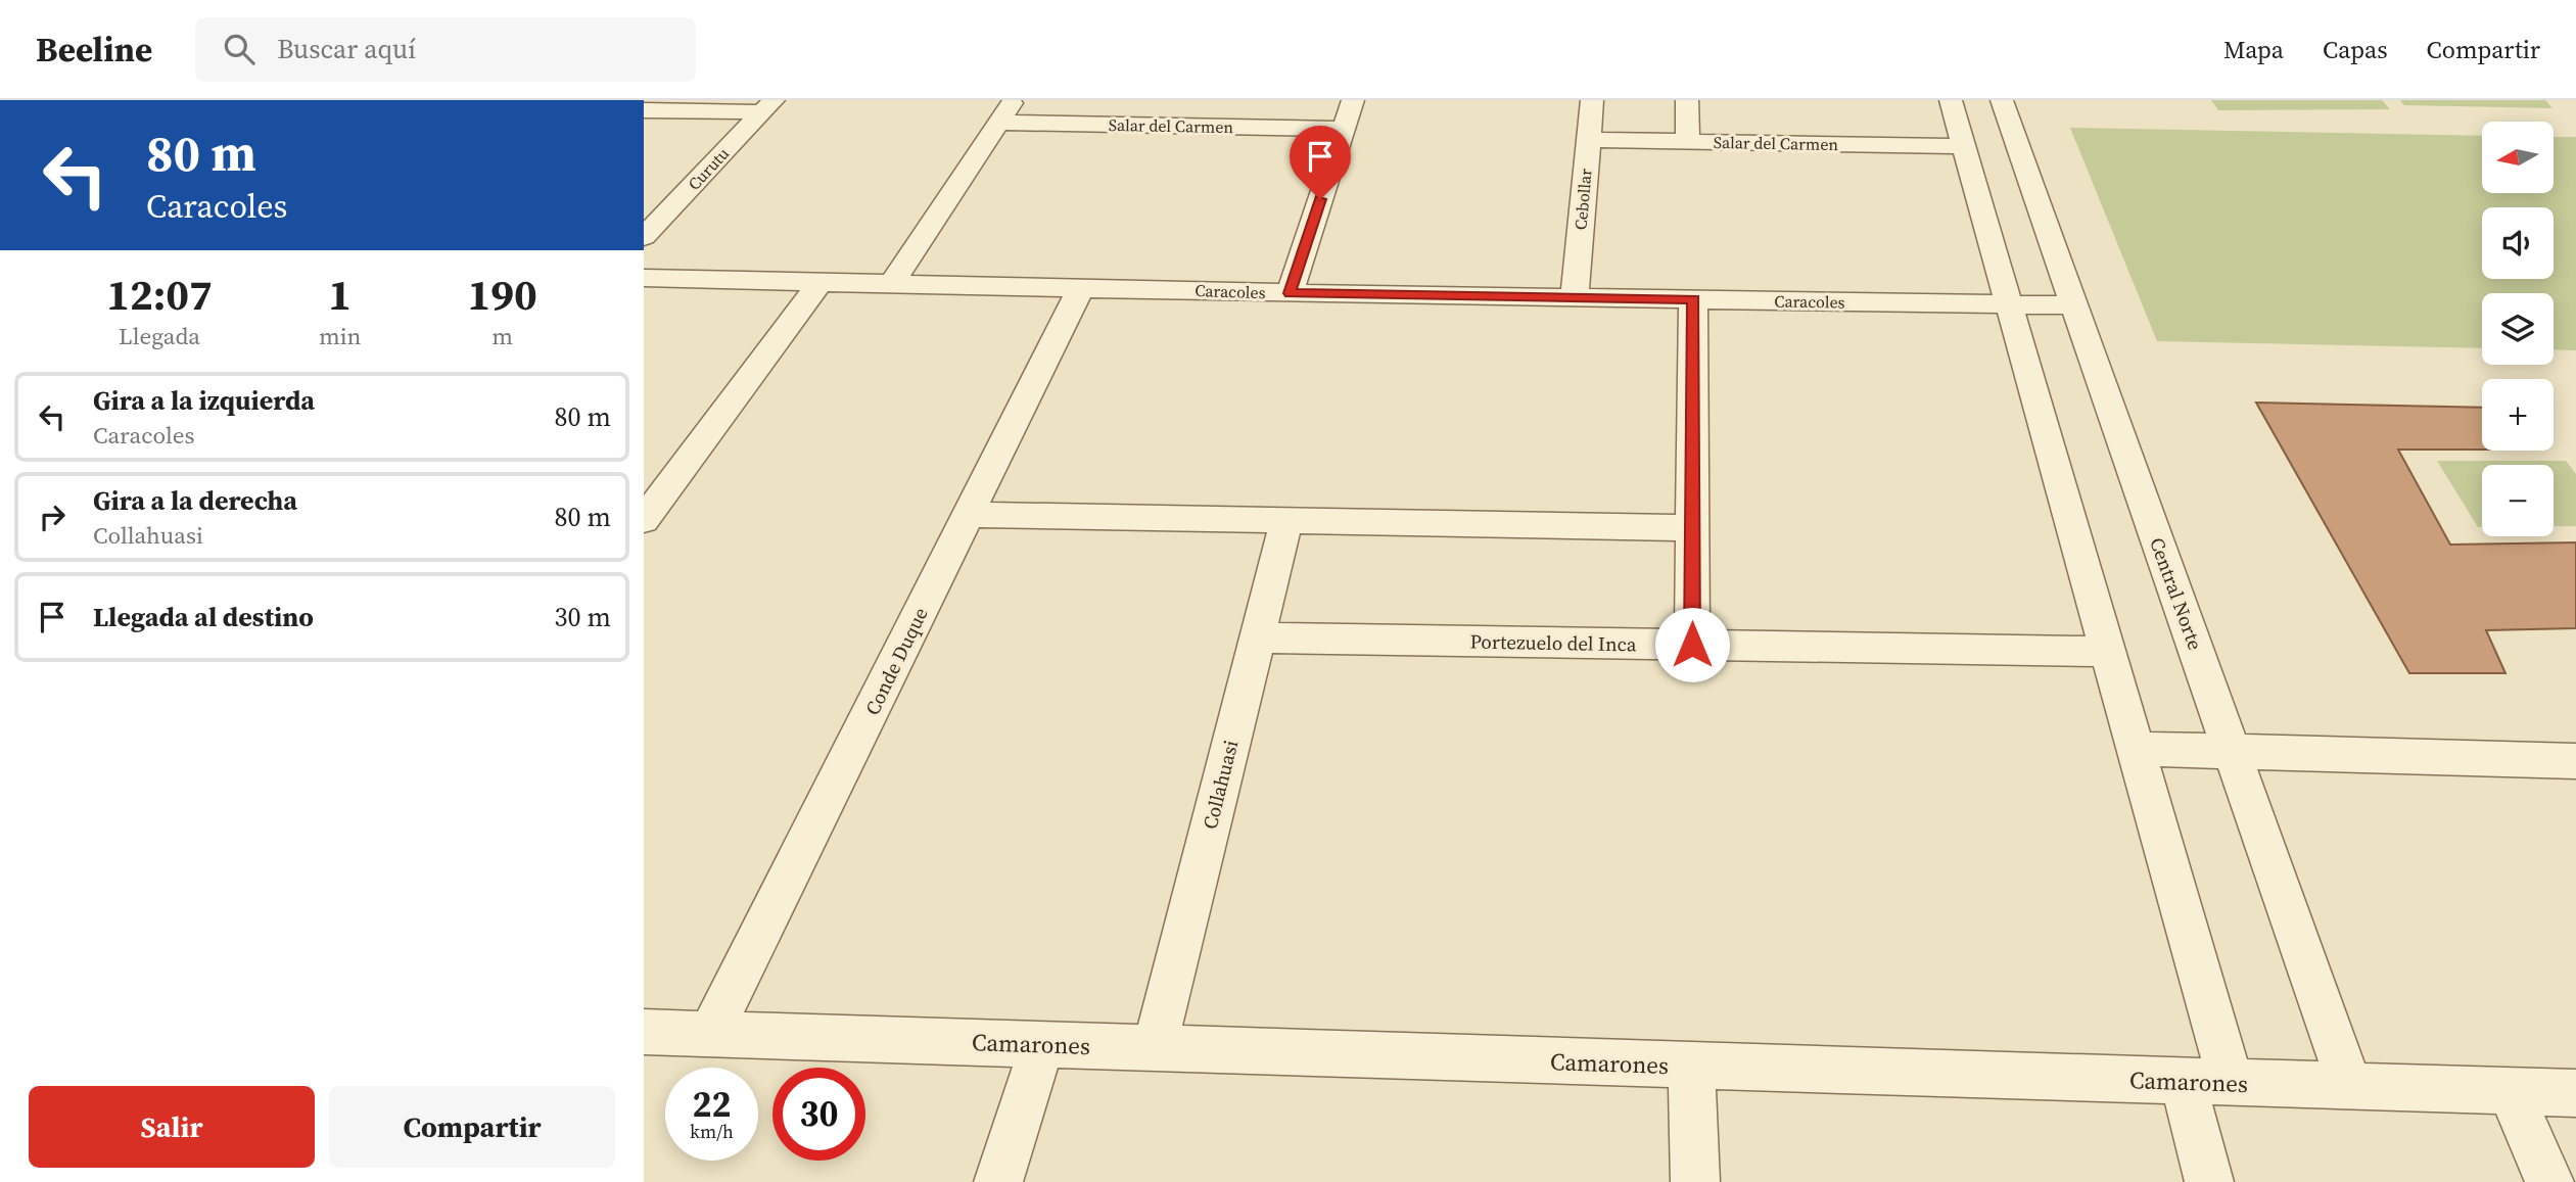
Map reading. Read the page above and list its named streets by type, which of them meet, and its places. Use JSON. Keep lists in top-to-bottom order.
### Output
{
  "streets": {
    "street": [
      "Salar del Carmen",
      "Curutu",
      "Cebollar",
      "Caracoles",
      "Central Norte",
      "Portezuelo del Inca",
      "Conde Duque",
      "Collahuasi",
      "Camarones"
    ]
  },
  "crossings": [
    ["Salar del Carmen", "Cebollar"],
    ["Cebollar", "Caracoles"],
    ["Caracoles", "Central Norte"],
    ["Caracoles", "Conde Duque"],
    ["Central Norte", "Camarones"],
    ["Portezuelo del Inca", "Collahuasi"],
    ["Conde Duque", "Camarones"],
    ["Collahuasi", "Camarones"]
  ],
  "north": "left",
  "page": {
    "header": "Beeline",
    "search": "Buscar aquí",
    "nav": ["Mapa", "Capas", "Compartir"],
    "turn": ["80 m", "Caracoles"],
    "map_buttons": ["+", "−"],
    "eta": [
      "12:07",
      "Llegada",
      "1",
      "min",
      "190",
      "m"
    ],
    "list": [
      {
        "name": "Gira a la izquierda",
        "note": "Caracoles",
        "value": "80 m"
      },
      {
        "name": "Gira a la derecha",
        "note": "Collahuasi",
        "value": "80 m"
      },
      {
        "name": "Llegada al destino",
        "value": "30 m"
      }
    ],
    "speed": "22 km/h",
    "limit": "30",
    "buttons": ["Salir", "Compartir"]
  }
}
